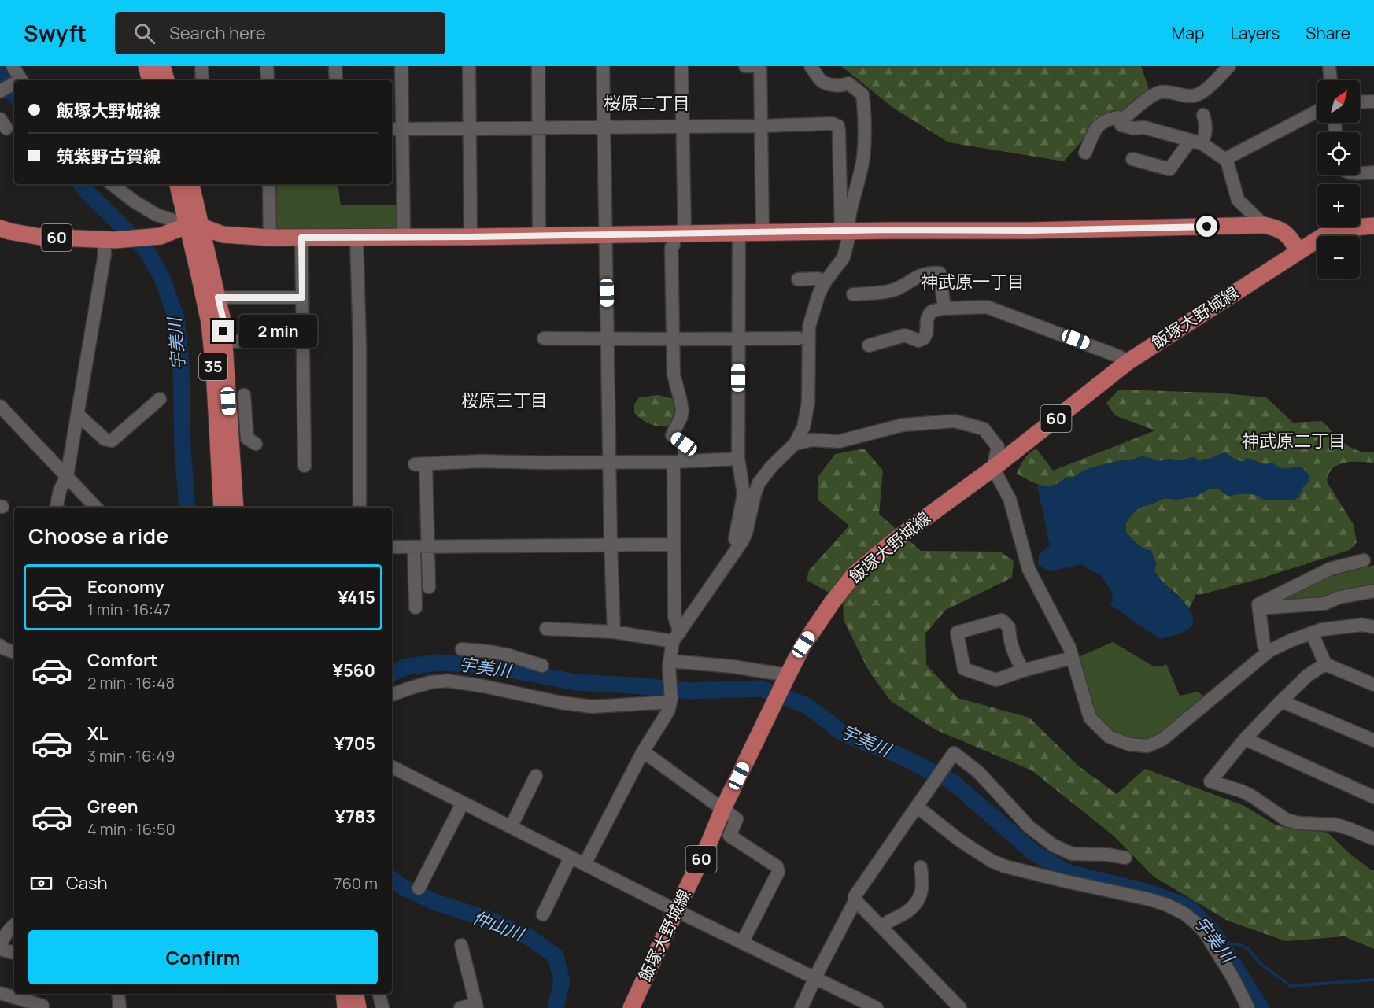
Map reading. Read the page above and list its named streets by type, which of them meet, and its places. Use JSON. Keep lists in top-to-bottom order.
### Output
{
  "streets": {
    "main road": ["60", "飯塚大野城線", "35"]
  },
  "crossings": [
    ["60", "35"]
  ],
  "districts": [
    "桜原二丁目",
    "神武原一丁目",
    "桜原三丁目",
    "神武原二丁目"
  ],
  "water": ["宇美川", "仲山川"],
  "north": "top right",
  "page": {
    "header": "Swyft",
    "search": "Search here",
    "nav": ["Map", "Layers", "Share"],
    "map_buttons": ["+", "−"],
    "banner": ["飯塚大野城線", "筑紫野古賀線"],
    "bubble": "2 min",
    "heading": "Choose a ride",
    "list": [
      {
        "name": "Economy",
        "note": "1 min · 16:47",
        "value": "¥415"
      },
      {
        "name": "Comfort",
        "note": "2 min · 16:48",
        "value": "¥560"
      },
      {
        "name": "XL",
        "note": "3 min · 16:49",
        "value": "¥705"
      },
      {
        "name": "Green",
        "note": "4 min · 16:50",
        "value": "¥783"
      }
    ],
    "pay": ["Cash", "760 m"],
    "buttons": "Confirm"
  }
}
